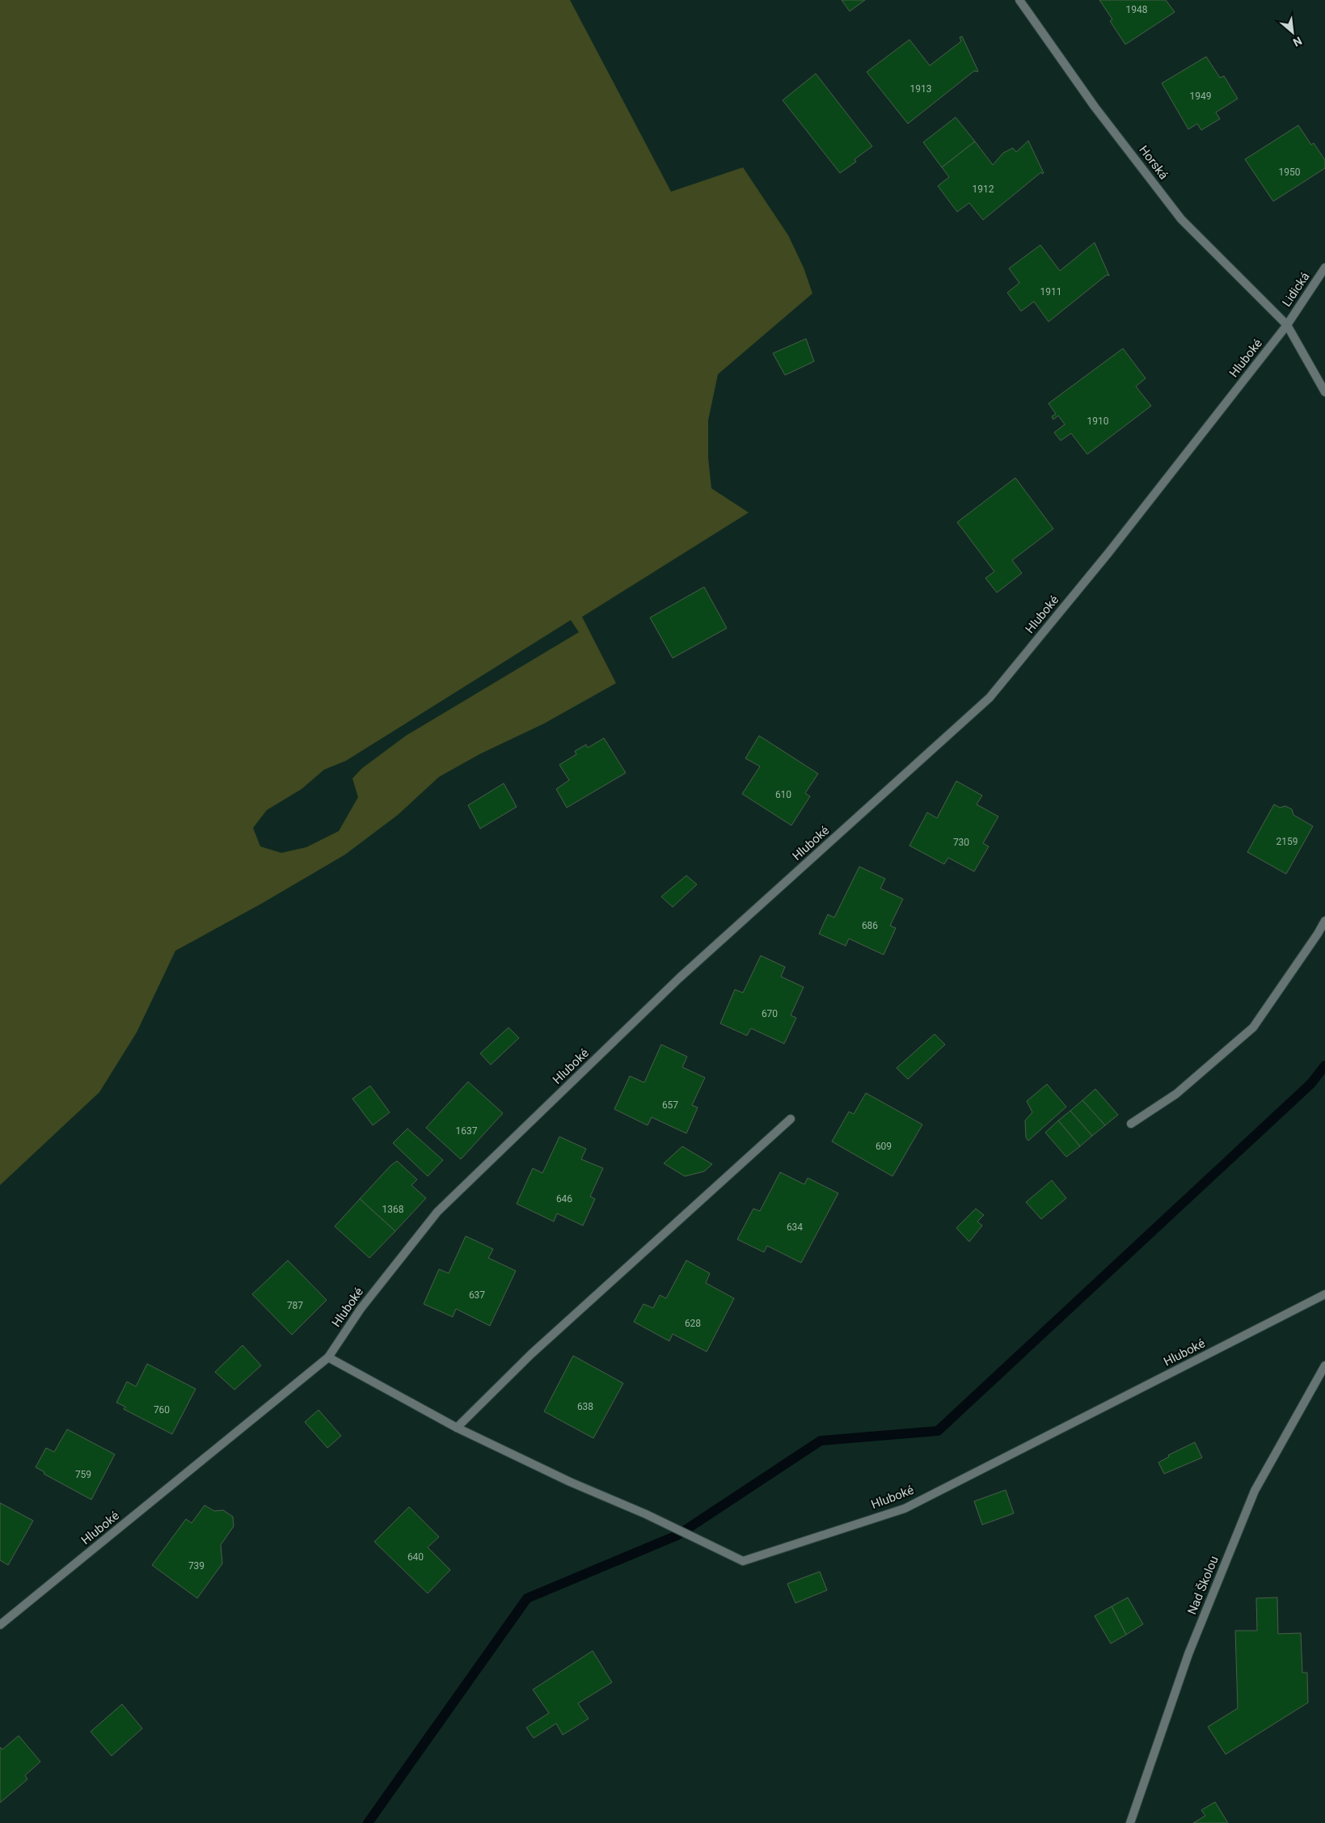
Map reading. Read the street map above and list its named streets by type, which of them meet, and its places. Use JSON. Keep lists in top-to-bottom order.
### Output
{
  "streets": {
    "street": [
      "Horská",
      "Lidická",
      "Hluboké",
      "Nad Školou"
    ]
  },
  "crossings": [
    ["Horská", "Lidická"],
    ["Horská", "Hluboké"],
    ["Lidická", "Hluboké"]
  ],
  "house_numbers": [
    "1948",
    "1913",
    "1949",
    "1950",
    "1912",
    "1911",
    "1910",
    "610",
    "2159",
    "730",
    "686",
    "670",
    "657",
    "1637",
    "609",
    "646",
    "1368",
    "634",
    "637",
    "787",
    "628",
    "638",
    "760",
    "759",
    "640",
    "739"
  ],
  "north": "bottom right"
}
